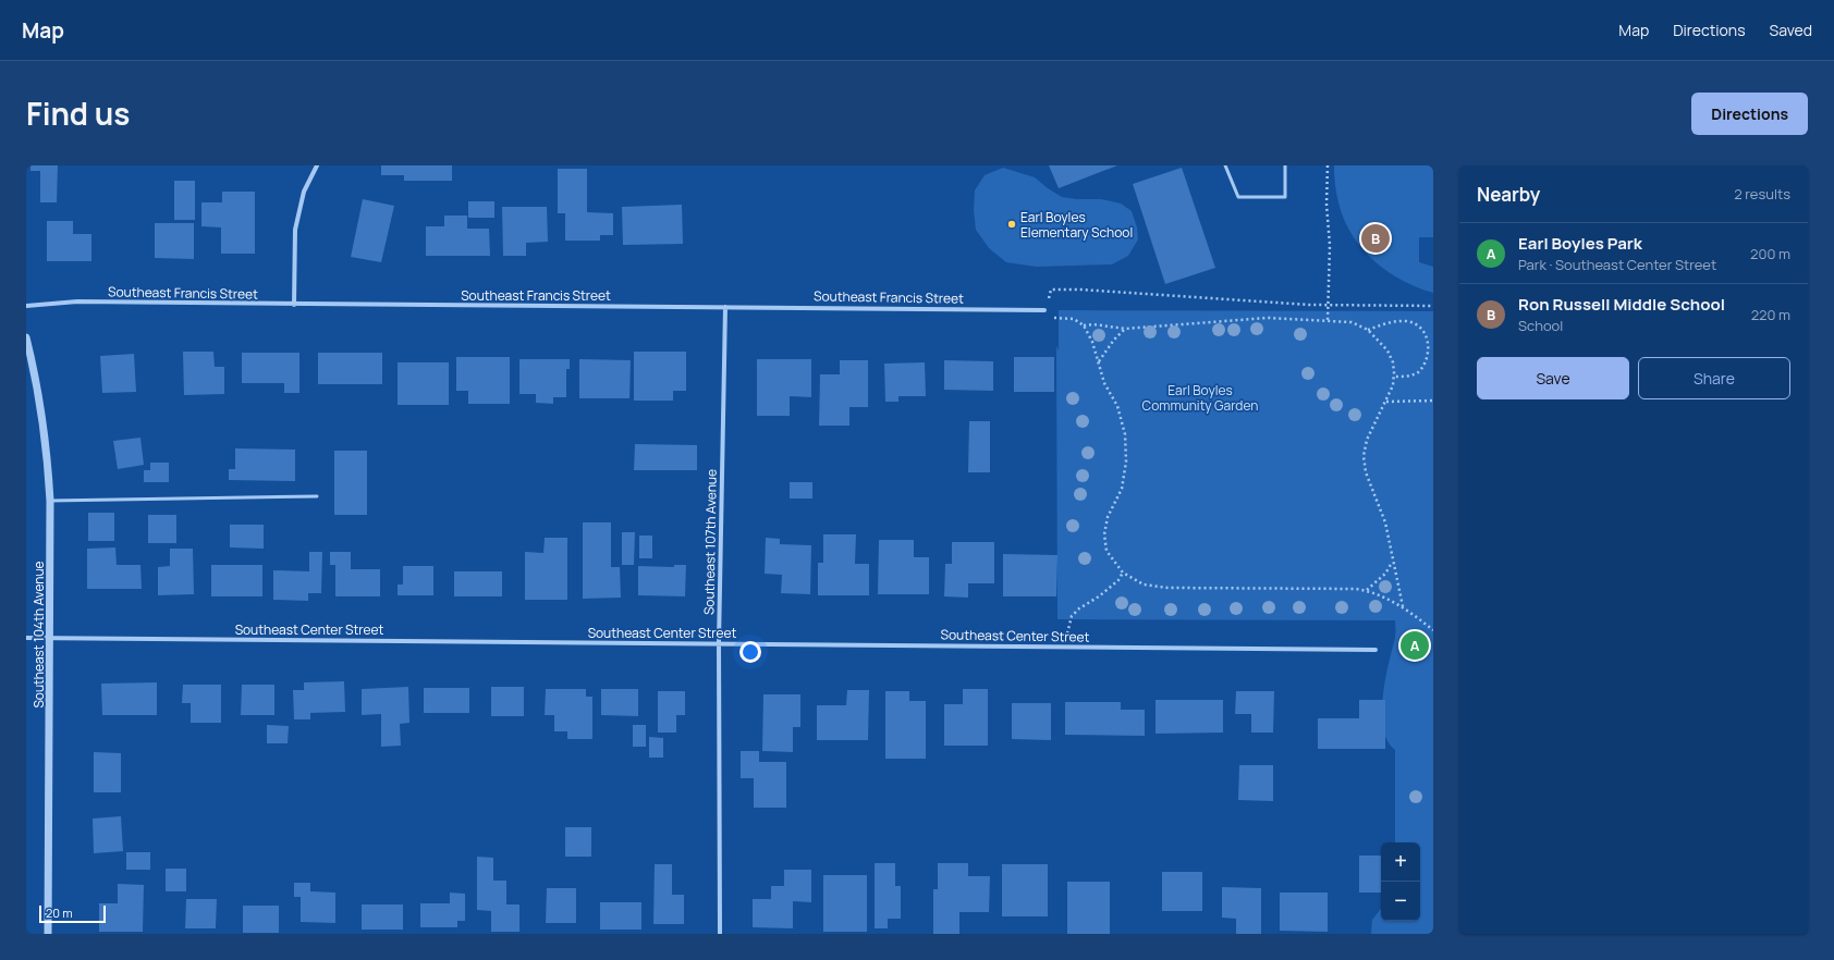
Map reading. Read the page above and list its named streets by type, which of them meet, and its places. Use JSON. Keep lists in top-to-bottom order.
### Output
{
  "streets": {
    "street": [
      "Southeast Francis Street",
      "Southeast 107th Avenue",
      "Southeast Center Street",
      "Southeast 104th Avenue"
    ]
  },
  "crossings": [
    ["Southeast Francis Street", "Southeast 107th Avenue"],
    ["Southeast 107th Avenue", "Southeast Center Street"],
    ["Southeast Center Street", "Southeast 104th Avenue"]
  ],
  "parks": ["Earl Boyles Community Garden"],
  "places": ["Earl Boyles Elementary School"],
  "scale_bar": "20 m",
  "page": {
    "header": "Map",
    "nav": ["Map", "Directions", "Saved"],
    "title": "Find us",
    "buttons": [
      "Directions",
      ["Save", "Share"]
    ],
    "heading": ["Nearby", "2 results"],
    "pins": ["B", "A"],
    "list": [
      {
        "mark": "A",
        "name": "Earl Boyles Park",
        "note": "Park · Southeast Center Street",
        "value": "200 m"
      },
      {
        "mark": "B",
        "name": "Ron Russell Middle School",
        "note": "School",
        "value": "220 m"
      }
    ],
    "map_buttons": ["+", "−"],
    "scale": "20 m"
  }
}
